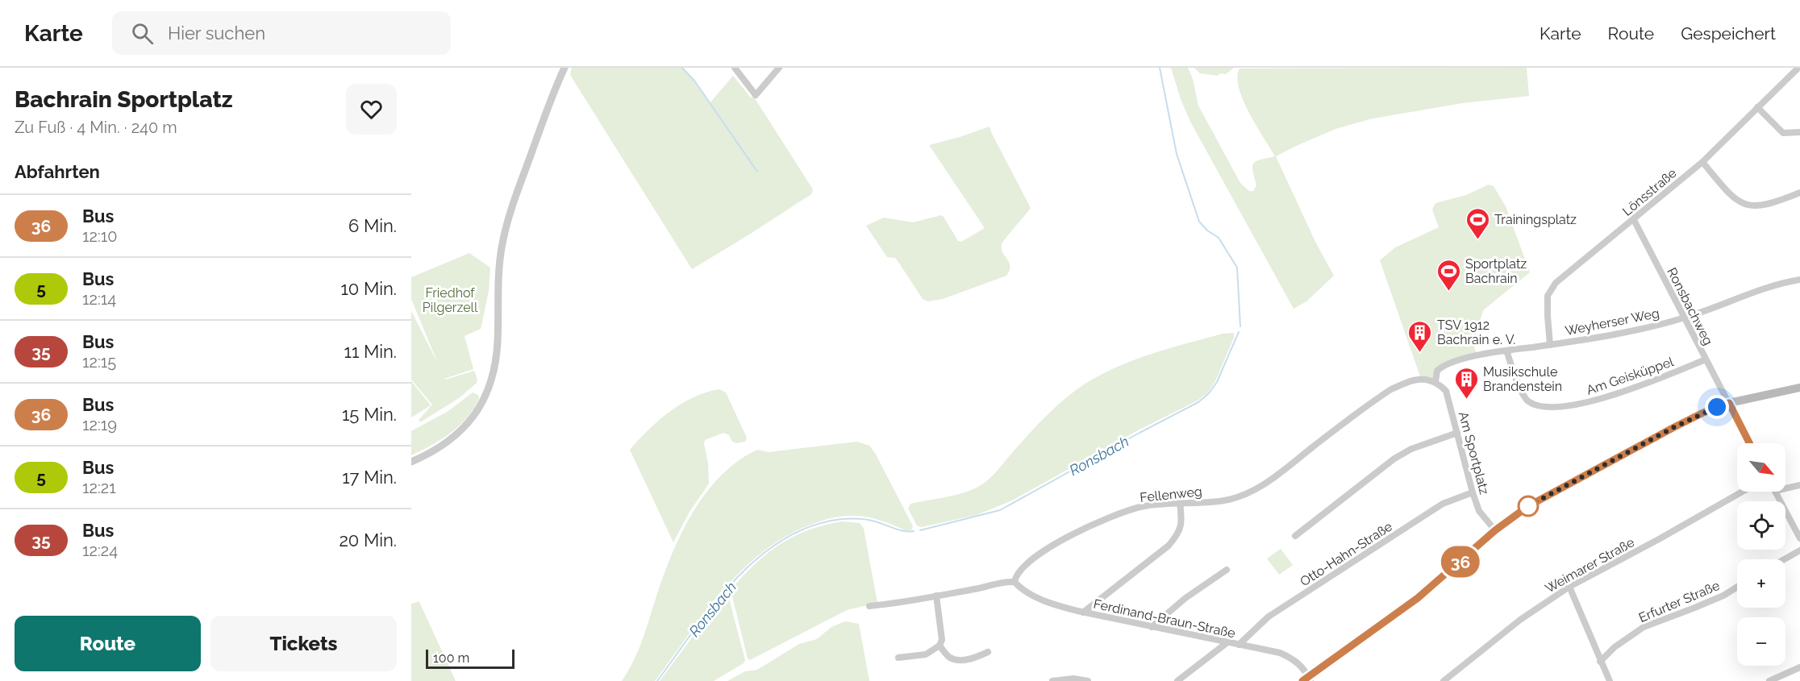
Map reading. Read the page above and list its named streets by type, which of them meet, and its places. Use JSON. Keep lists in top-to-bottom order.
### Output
{
  "streets": {
    "street": [
      "Lönsstraße",
      "Ronsbachweg",
      "Weyherser Weg",
      "Am Geisküppel",
      "Am Sportplatz",
      "Fellenweg",
      "Otto-Hahn-Straße",
      "Weimarer Straße",
      "Erfurter Straße",
      "Ferdinand-Braun-Straße"
    ]
  },
  "crossings": [
    ["Lönsstraße", "Ronsbachweg"],
    ["Lönsstraße", "Weyherser Weg"],
    ["Ronsbachweg", "Weyherser Weg"],
    ["Ronsbachweg", "Am Geisküppel"],
    ["Weyherser Weg", "Am Geisküppel"],
    ["Weyherser Weg", "Am Sportplatz"],
    ["Weyherser Weg", "Fellenweg"],
    ["Am Sportplatz", "Fellenweg"],
    ["Am Sportplatz", "Otto-Hahn-Straße"],
    ["Fellenweg", "Ferdinand-Braun-Straße"],
    ["Otto-Hahn-Straße", "Ferdinand-Braun-Straße"]
  ],
  "water": ["Ronsbach"],
  "parks": ["Friedhof Pilgerzell"],
  "places": {
    "sports": ["Trainingsplatz", "Sportplatz Bachrain"],
    "building": ["TSV 1912 Bachrain e. V.", "Musikschule Brandenstein"]
  },
  "lines": ["bus line 36"],
  "scale_bar": "100 m",
  "north": "bottom right",
  "page": {
    "header": "Karte",
    "search": "Hier suchen",
    "nav": ["Karte", "Route", "Gespeichert"],
    "heading": [
      ["Bachrain Sportplatz", "Zu Fuß · 4 Min. · 240 m"],
      "Abfahrten"
    ],
    "on_map": "36",
    "list": [
      {
        "mark": "36",
        "name": "Bus",
        "note": "12:10",
        "value": "6 Min."
      },
      {
        "mark": "5",
        "name": "Bus",
        "note": "12:14",
        "value": "10 Min."
      },
      {
        "mark": "35",
        "name": "Bus",
        "note": "12:15",
        "value": "11 Min."
      },
      {
        "mark": "36",
        "name": "Bus",
        "note": "12:19",
        "value": "15 Min."
      },
      {
        "mark": "5",
        "name": "Bus",
        "note": "12:21",
        "value": "17 Min."
      },
      {
        "mark": "35",
        "name": "Bus",
        "note": "12:24",
        "value": "20 Min."
      }
    ],
    "map_buttons": ["+", "−"],
    "buttons": ["Route", "Tickets"],
    "scale": "100 m"
  }
}
